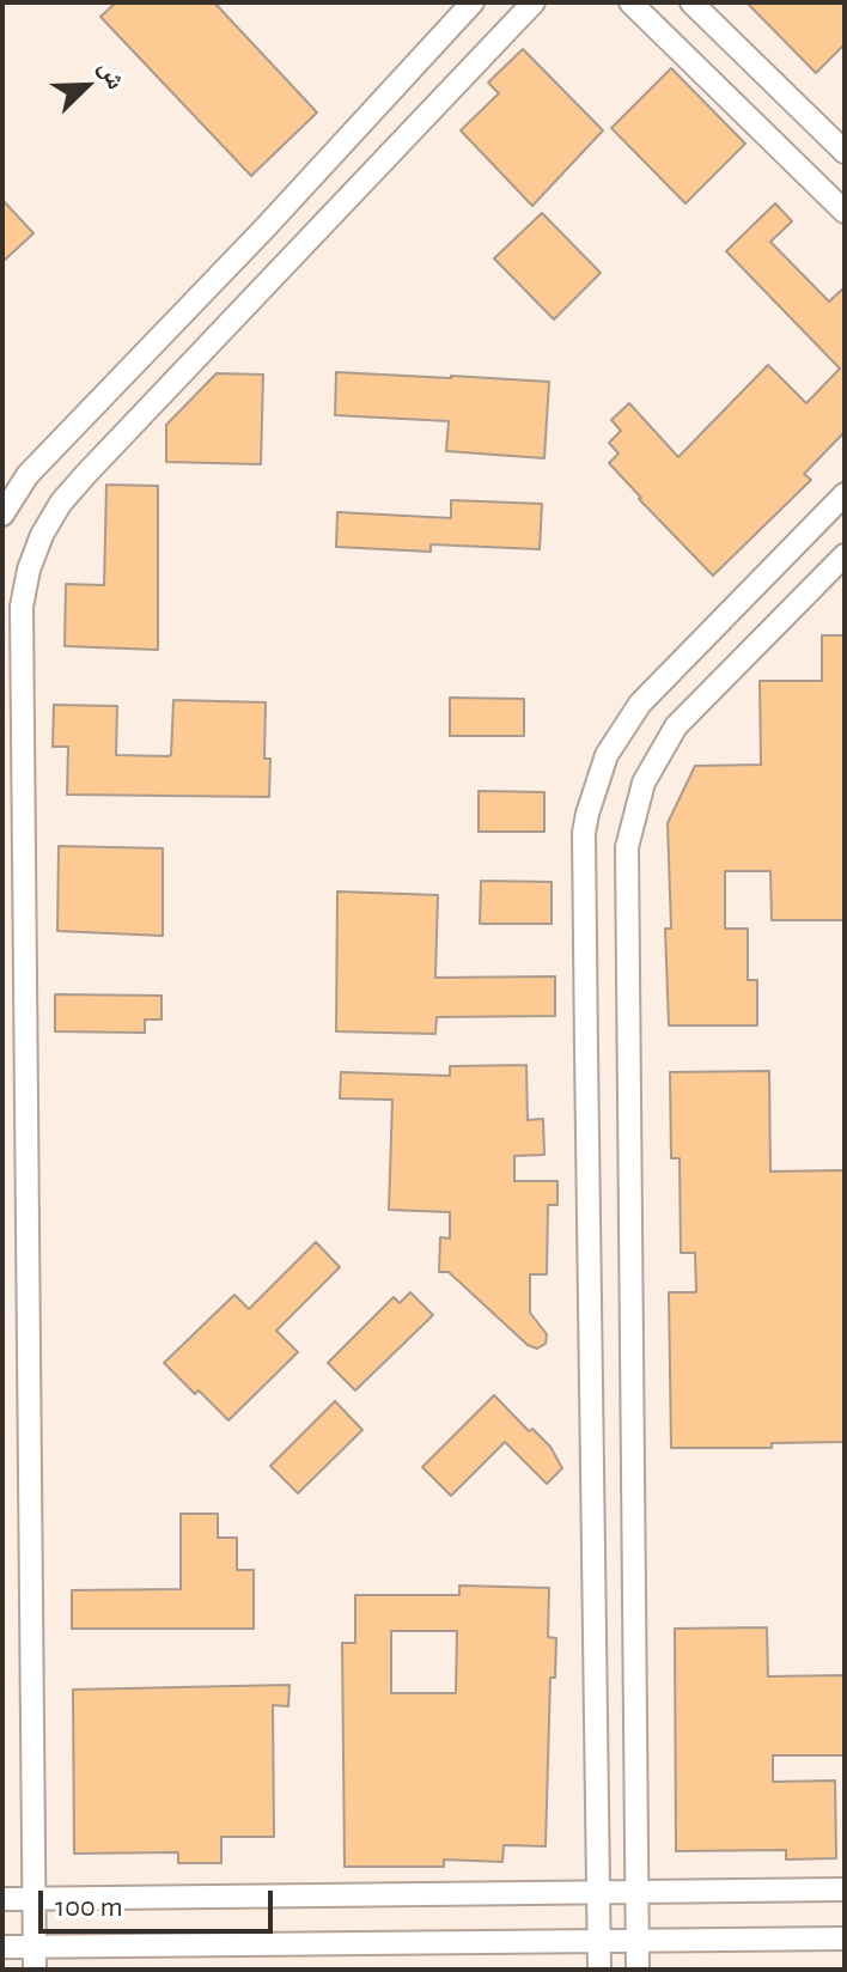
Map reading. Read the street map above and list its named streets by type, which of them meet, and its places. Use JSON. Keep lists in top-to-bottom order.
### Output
{
  "scale_bar": "100 m",
  "north": "top right"
}
